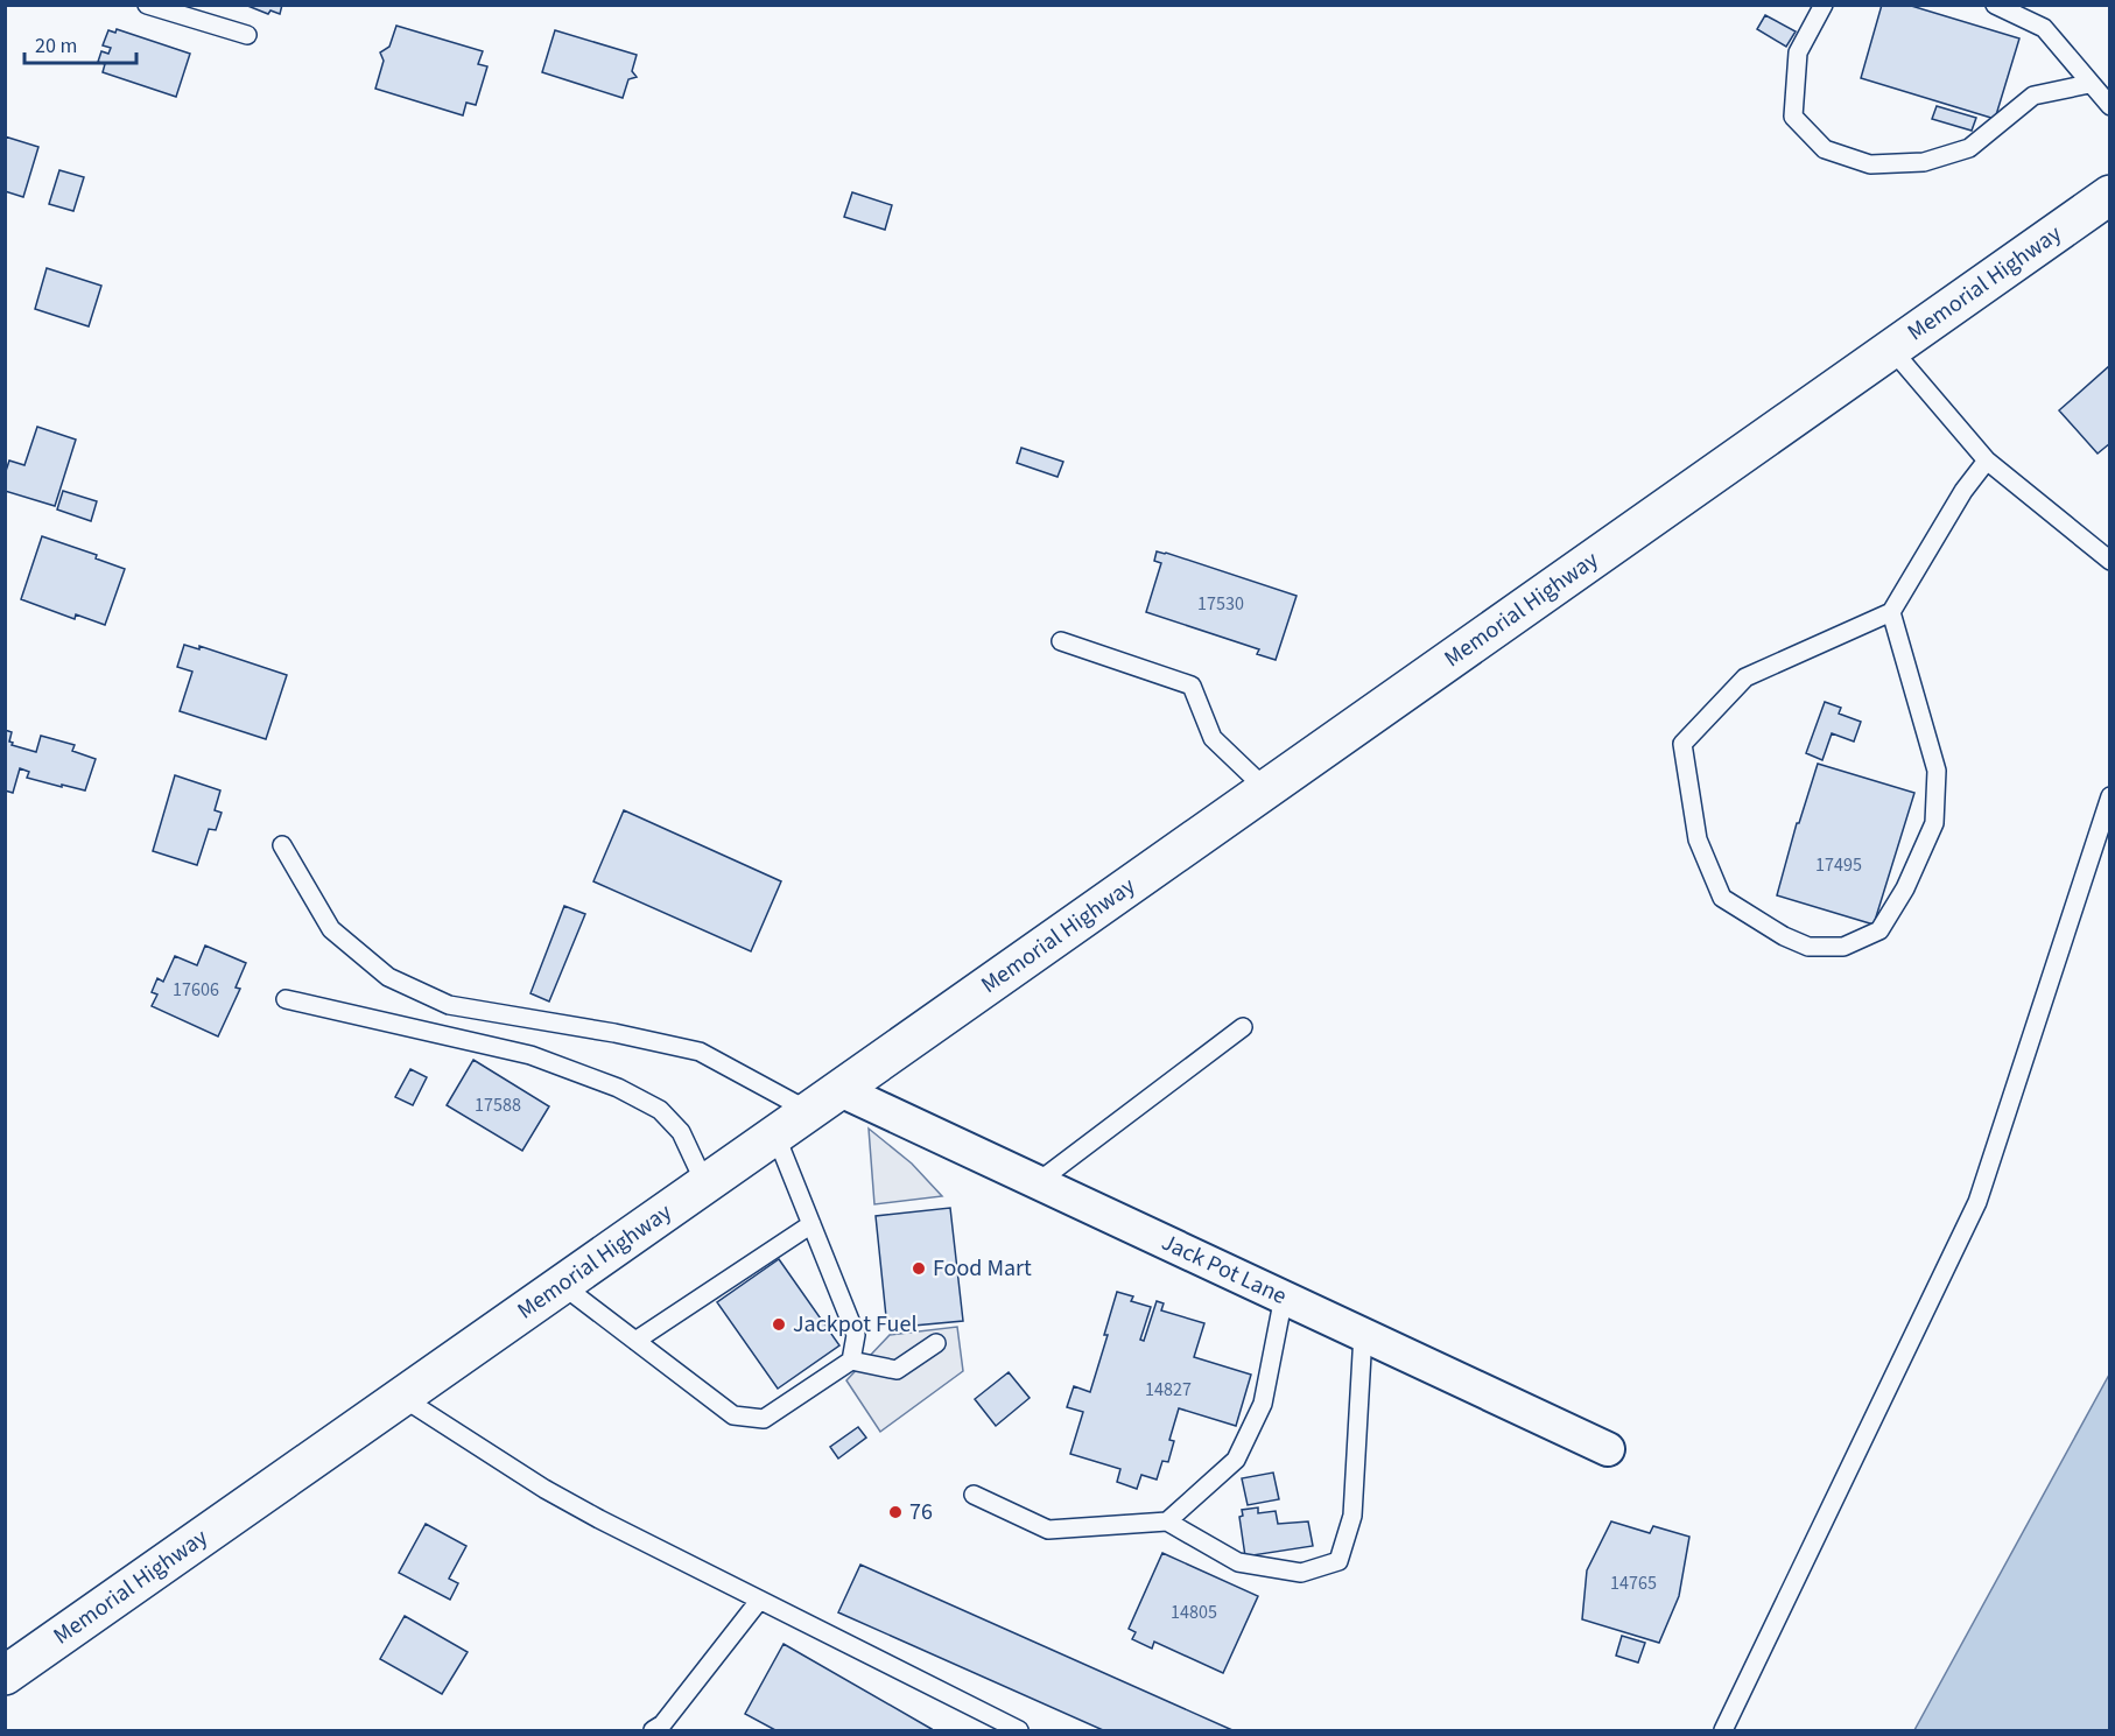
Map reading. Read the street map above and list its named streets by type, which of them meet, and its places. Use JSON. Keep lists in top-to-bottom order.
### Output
{
  "streets": {
    "main road": ["Memorial Highway"],
    "street": ["Jack Pot Lane"]
  },
  "crossings": [
    ["Memorial Highway", "Jack Pot Lane"]
  ],
  "places": ["Food Mart", "Jackpot Fuel", "76"],
  "house_numbers": [
    "17530",
    "17495",
    "17606",
    "17588",
    "14827",
    "14765",
    "14805"
  ],
  "scale_bar": "20 m"
}
